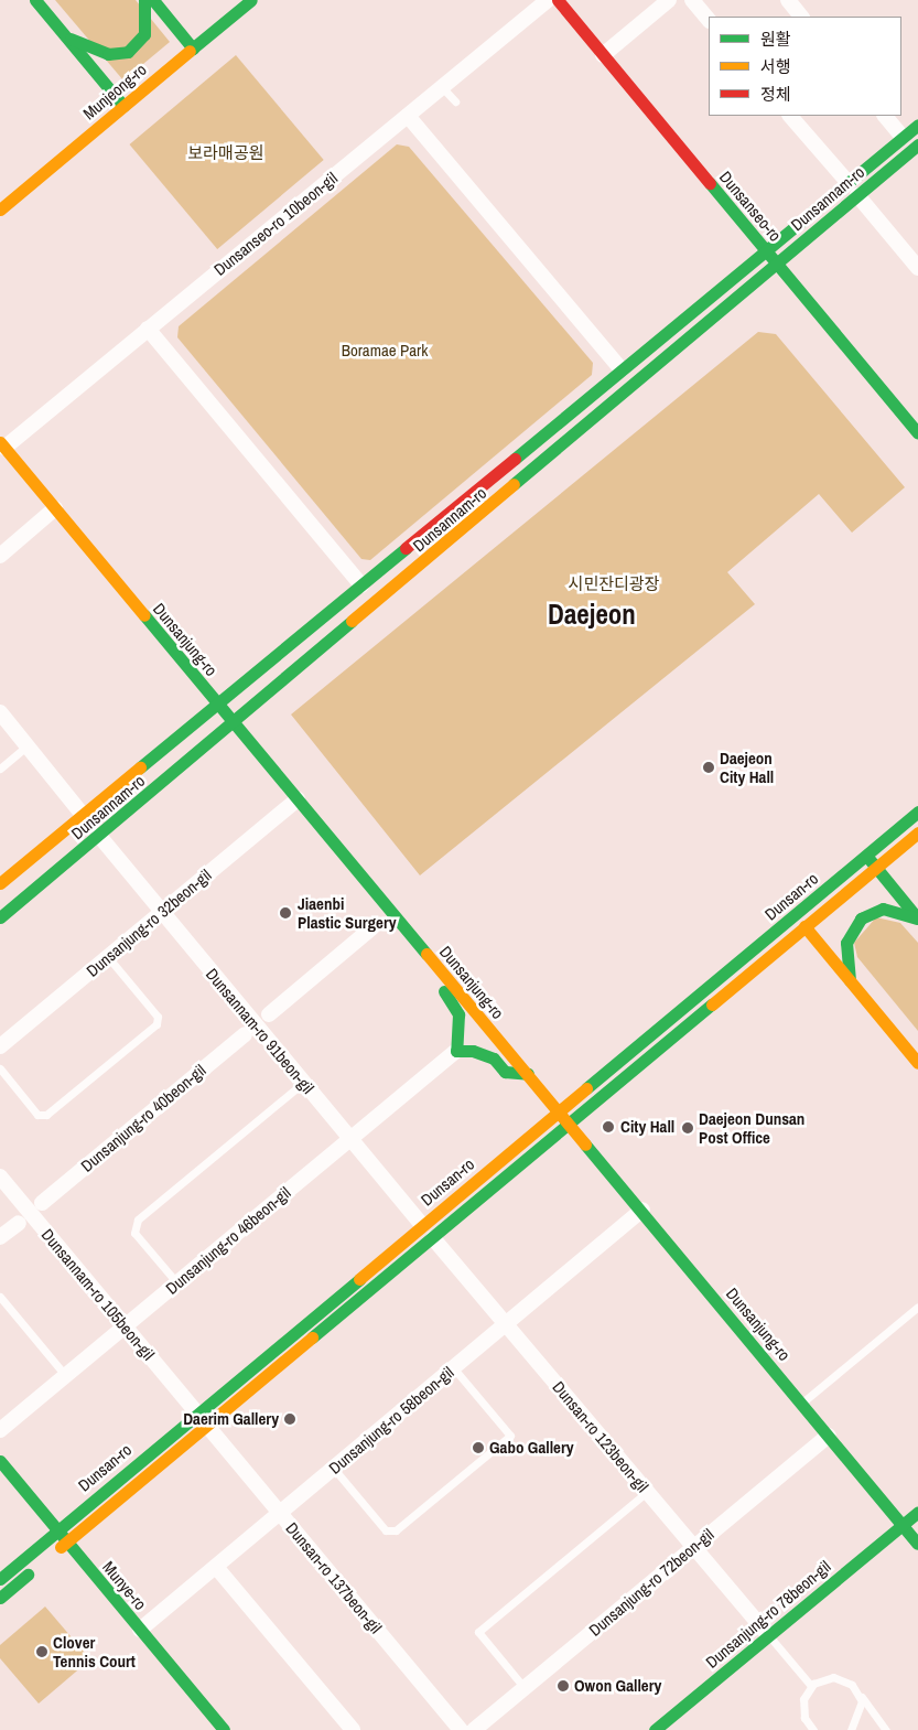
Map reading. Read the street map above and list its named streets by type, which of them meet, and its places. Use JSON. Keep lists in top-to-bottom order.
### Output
{
  "streets": {
    "main road": [
      "Munjeong-ro",
      "Dunsannam-ro",
      "Dunsanseo-ro",
      "Dunsanjung-ro",
      "Dunsan-ro",
      "Munye-ro",
      "Dunsanjung-ro 78beon-gil"
    ],
    "street": [
      "Dunsanseo-ro 10beon-gil",
      "Dunsanjung-ro 32beon-gil",
      "Dunsannam-ro 91beon-gil",
      "Dunsanjung-ro 40beon-gil",
      "Dunsanjung-ro 46beon-gil",
      "Dunsannam-ro 105beon-gil",
      "Dunsanjung-ro 58beon-gil",
      "Dunsan-ro 123beon-gil",
      "Dunsan-ro 137beon-gil",
      "Dunsanjung-ro 72beon-gil"
    ]
  },
  "crossings": [
    ["Dunsannam-ro", "Dunsanseo-ro"],
    ["Dunsannam-ro", "Dunsanjung-ro"],
    ["Dunsannam-ro", "Dunsannam-ro 91beon-gil"],
    ["Dunsanseo-ro 10beon-gil", "Dunsanjung-ro"],
    ["Dunsanjung-ro", "Dunsan-ro"],
    ["Dunsanjung-ro", "Dunsanjung-ro 32beon-gil"],
    ["Dunsanjung-ro", "Dunsanjung-ro 58beon-gil"],
    ["Dunsanjung-ro", "Dunsanjung-ro 72beon-gil"],
    ["Dunsanjung-ro", "Dunsanjung-ro 78beon-gil"],
    ["Dunsan-ro", "Dunsannam-ro 91beon-gil"],
    ["Dunsan-ro", "Dunsannam-ro 105beon-gil"],
    ["Dunsan-ro", "Dunsan-ro 123beon-gil"],
    ["Dunsan-ro", "Dunsan-ro 137beon-gil"],
    ["Dunsan-ro", "Munye-ro"],
    ["Dunsanjung-ro 32beon-gil", "Dunsannam-ro 91beon-gil"],
    ["Dunsannam-ro 91beon-gil", "Dunsanjung-ro 46beon-gil"],
    ["Dunsanjung-ro 46beon-gil", "Dunsannam-ro 105beon-gil"],
    ["Dunsanjung-ro 58beon-gil", "Dunsan-ro 123beon-gil"],
    ["Dunsanjung-ro 58beon-gil", "Dunsan-ro 137beon-gil"],
    ["Dunsanjung-ro 58beon-gil", "Munye-ro"],
    ["Dunsan-ro 123beon-gil", "Dunsanjung-ro 72beon-gil"],
    ["Dunsan-ro 123beon-gil", "Dunsanjung-ro 78beon-gil"]
  ],
  "districts": ["Daejeon"],
  "parks": ["보라매공원", "Boramae Park", "시민잔디광장"],
  "places": [
    "Daejeon City Hall",
    "Jiaenbi Plastic Surgery",
    "City Hall",
    "Daejeon Dunsan Post Office",
    "Daerim Gallery",
    "Gabo Gallery",
    "Clover Tennis Court",
    "Owon Gallery"
  ],
  "legend": ["원활", "서행", "정체"]
}
